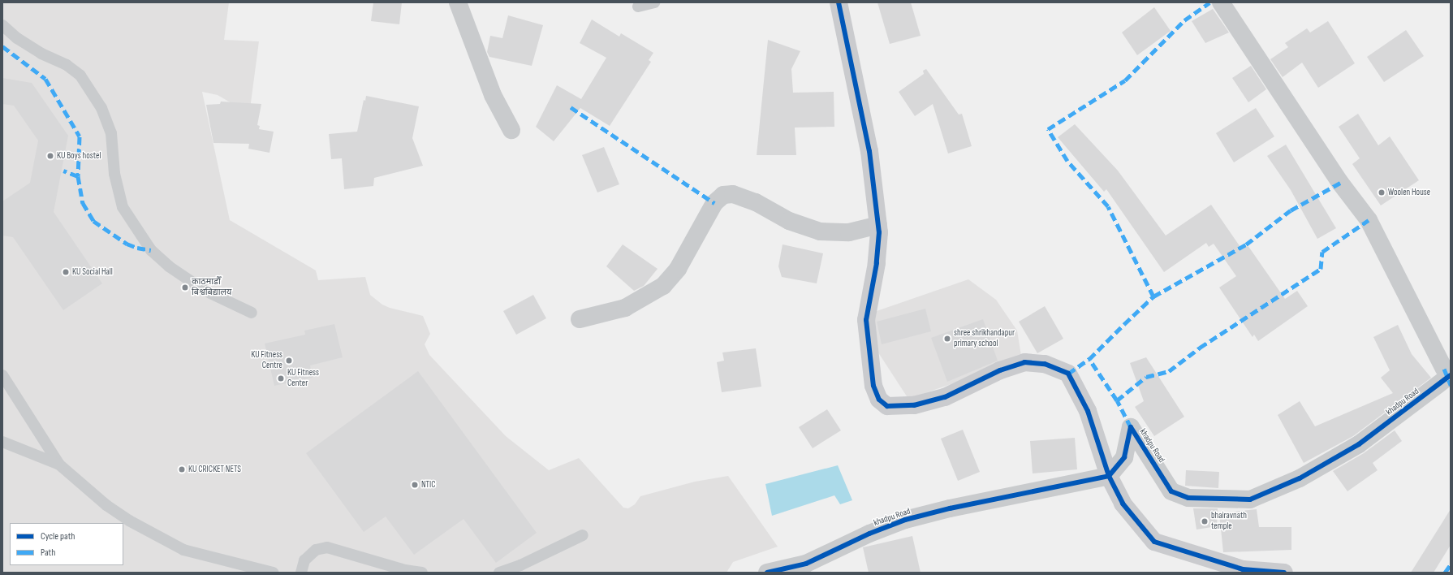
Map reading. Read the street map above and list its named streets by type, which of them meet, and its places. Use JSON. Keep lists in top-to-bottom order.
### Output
{
  "streets": {
    "street": ["khadpu Road"]
  },
  "places": [
    "KU Boys hostel",
    "Woolen House",
    "KU Social Hall",
    "काठमाडौँ बिश्वबिद्यालय",
    "shree shrikhandapur primary school",
    "KU Fitness Centre",
    "KU Fitness Center",
    "KU CRICKET NETS",
    "NTIC",
    "bhairavnath temple"
  ],
  "legend": ["Cycle path", "Path"]
}
